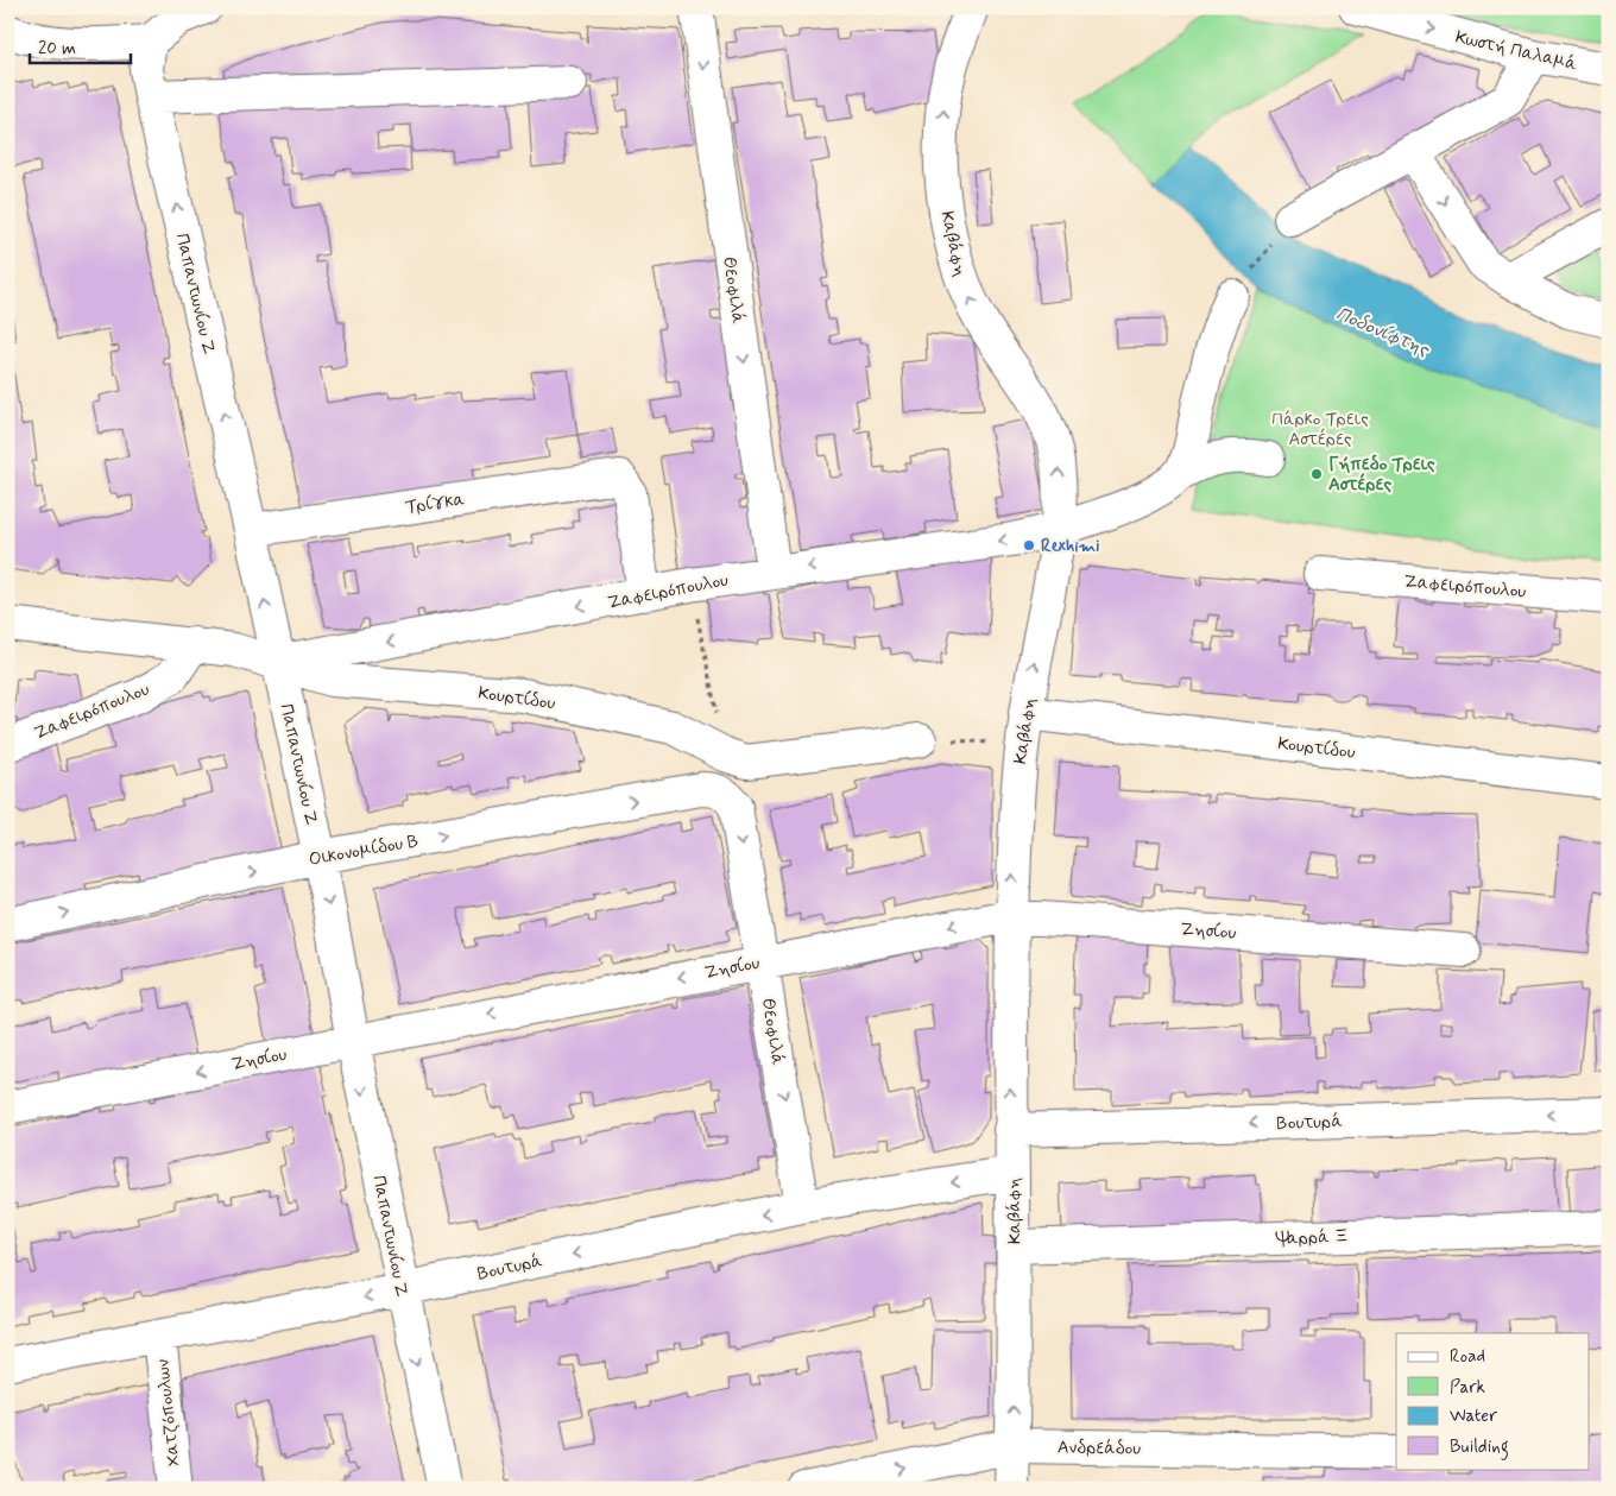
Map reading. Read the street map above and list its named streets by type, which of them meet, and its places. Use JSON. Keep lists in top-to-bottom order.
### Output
{
  "streets": {
    "street": [
      "Κωστή Παλαμά",
      "Καβάφη",
      "Θεοφιλά",
      "Παπαντωνίου Ζ",
      "Τρίγκα",
      "Ζαφειρόπουλου",
      "Κουρτίδου",
      "Οικονομίδου Β",
      "Ζησίου",
      "Βουτυρά",
      "Ψαρρά Ξ",
      "Χατζόπουλων",
      "Ανδρεάδου"
    ]
  },
  "crossings": [
    ["Καβάφη", "Ζαφειρόπουλου"],
    ["Καβάφη", "Κουρτίδου"],
    ["Καβάφη", "Ζησίου"],
    ["Καβάφη", "Βουτυρά"],
    ["Καβάφη", "Ψαρρά Ξ"],
    ["Καβάφη", "Ανδρεάδου"],
    ["Θεοφιλά", "Ζαφειρόπουλου"],
    ["Θεοφιλά", "Οικονομίδου Β"],
    ["Θεοφιλά", "Ζησίου"],
    ["Θεοφιλά", "Βουτυρά"],
    ["Παπαντωνίου Ζ", "Τρίγκα"],
    ["Παπαντωνίου Ζ", "Ζαφειρόπουλου"],
    ["Παπαντωνίου Ζ", "Κουρτίδου"],
    ["Παπαντωνίου Ζ", "Οικονομίδου Β"],
    ["Παπαντωνίου Ζ", "Ζησίου"],
    ["Παπαντωνίου Ζ", "Βουτυρά"],
    ["Τρίγκα", "Ζαφειρόπουλου"],
    ["Ζαφειρόπουλου", "Κουρτίδου"],
    ["Βουτυρά", "Χατζόπουλων"]
  ],
  "one_way": [
    "Κωστή Παλαμά",
    "Καβάφη",
    "Θεοφιλά",
    "Ζαφειρόπουλου",
    "Οικονομίδου Β",
    "Ζησίου",
    "Βουτυρά",
    "Ανδρεάδου"
  ],
  "water": ["Ποδονίφτης"],
  "parks": ["Πάρκο Τρεις Αστέρες"],
  "places": ["Γήπεδο Τρεις Αστέρες", "Rexhimi"],
  "legend": [
    "Road",
    "Park",
    "Water",
    "Building"
  ],
  "scale_bar": "20 m"
}
